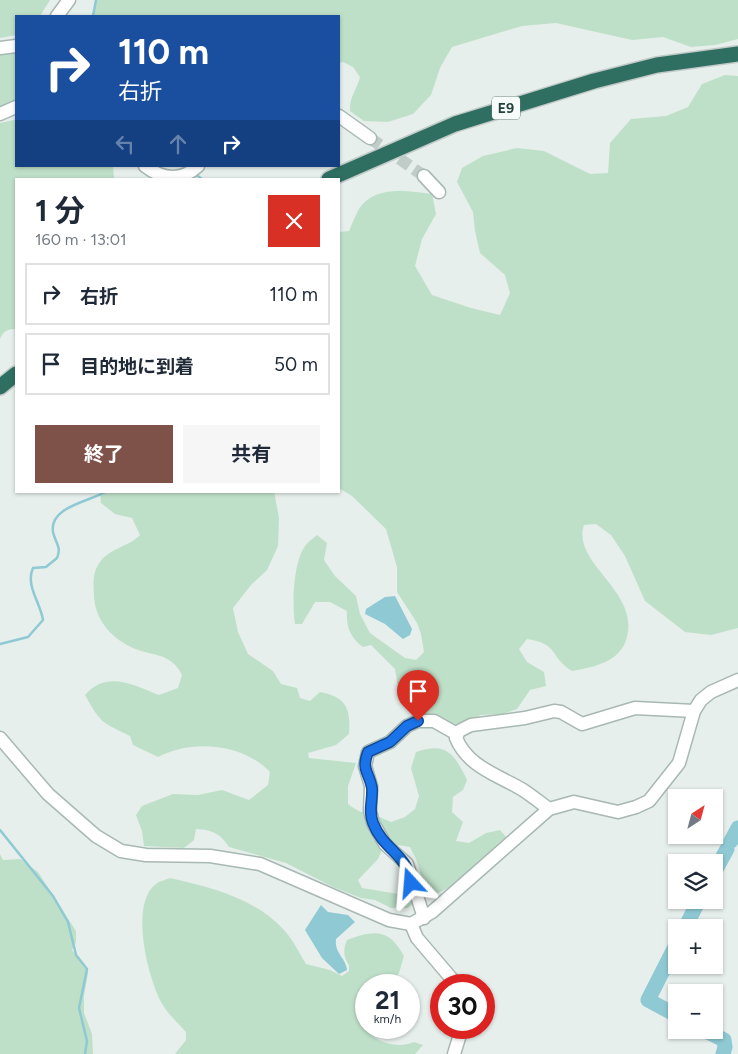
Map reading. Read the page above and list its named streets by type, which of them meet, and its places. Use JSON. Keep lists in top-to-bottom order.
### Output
{
  "streets": {
    "highway": ["E9"]
  },
  "north": "top right",
  "page": {
    "turn": ["110 m", "右折"],
    "heading": ["1 分", "160 m · 13:01"],
    "list": [
      {
        "name": "右折",
        "value": "110 m"
      },
      {
        "name": "目的地に到着",
        "value": "50 m"
      }
    ],
    "buttons": ["終了", "共有"],
    "map_buttons": ["+", "−"],
    "speed": "21 km/h",
    "limit": "30"
  }
}
